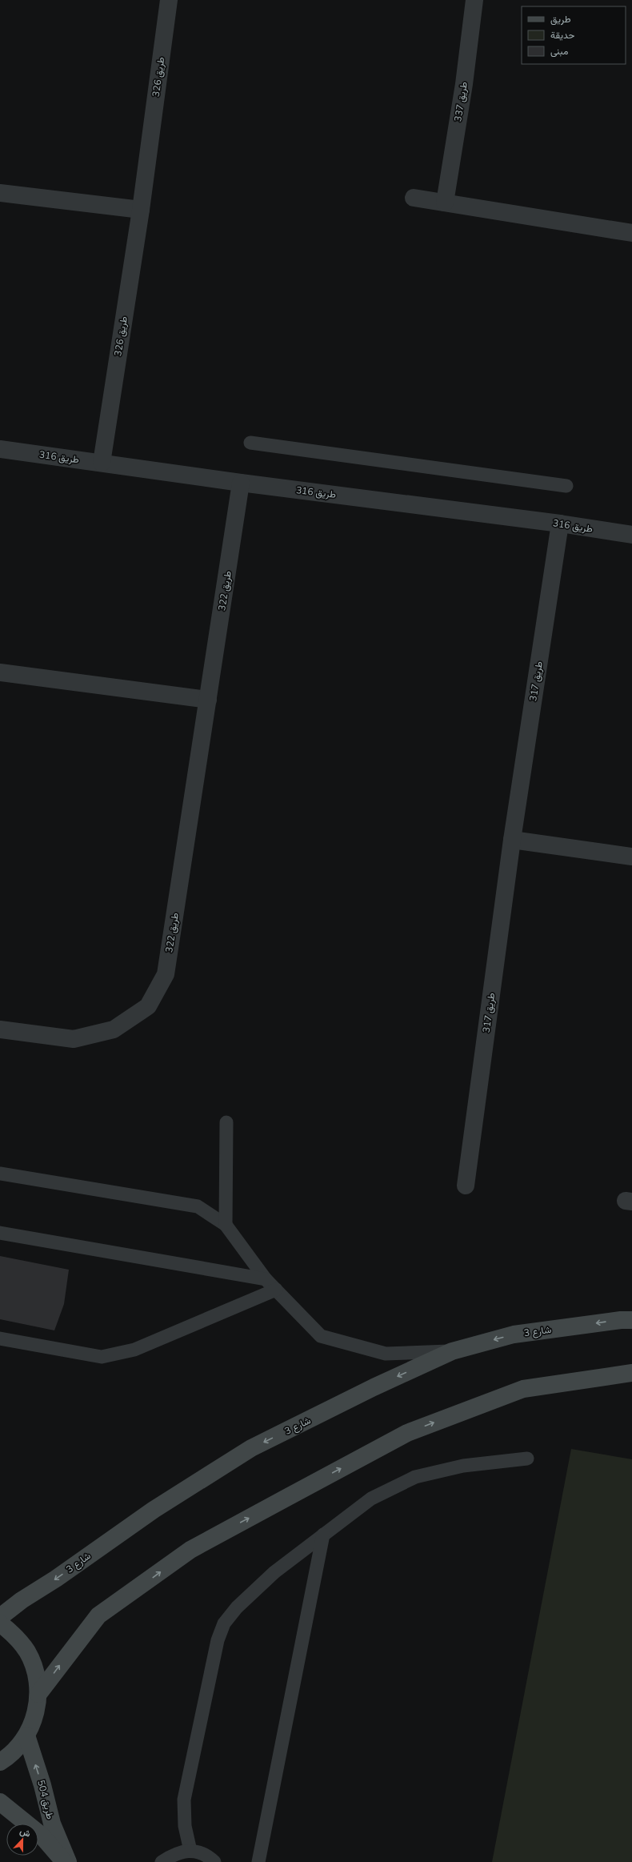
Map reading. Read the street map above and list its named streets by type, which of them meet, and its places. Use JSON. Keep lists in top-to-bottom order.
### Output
{
  "streets": {
    "street": [
      "طريق 326",
      "طريق 337",
      "طريق 316",
      "طريق 322",
      "طريق 317",
      "شارع 3",
      "طريق 504"
    ]
  },
  "crossings": [
    ["طريق 326", "طريق 316"],
    ["طريق 316", "طريق 322"],
    ["طريق 316", "طريق 317"]
  ],
  "one_way": ["طريق 504"],
  "legend": ["طريق", "حديقة", "مبنى"],
  "north": "top"
}
